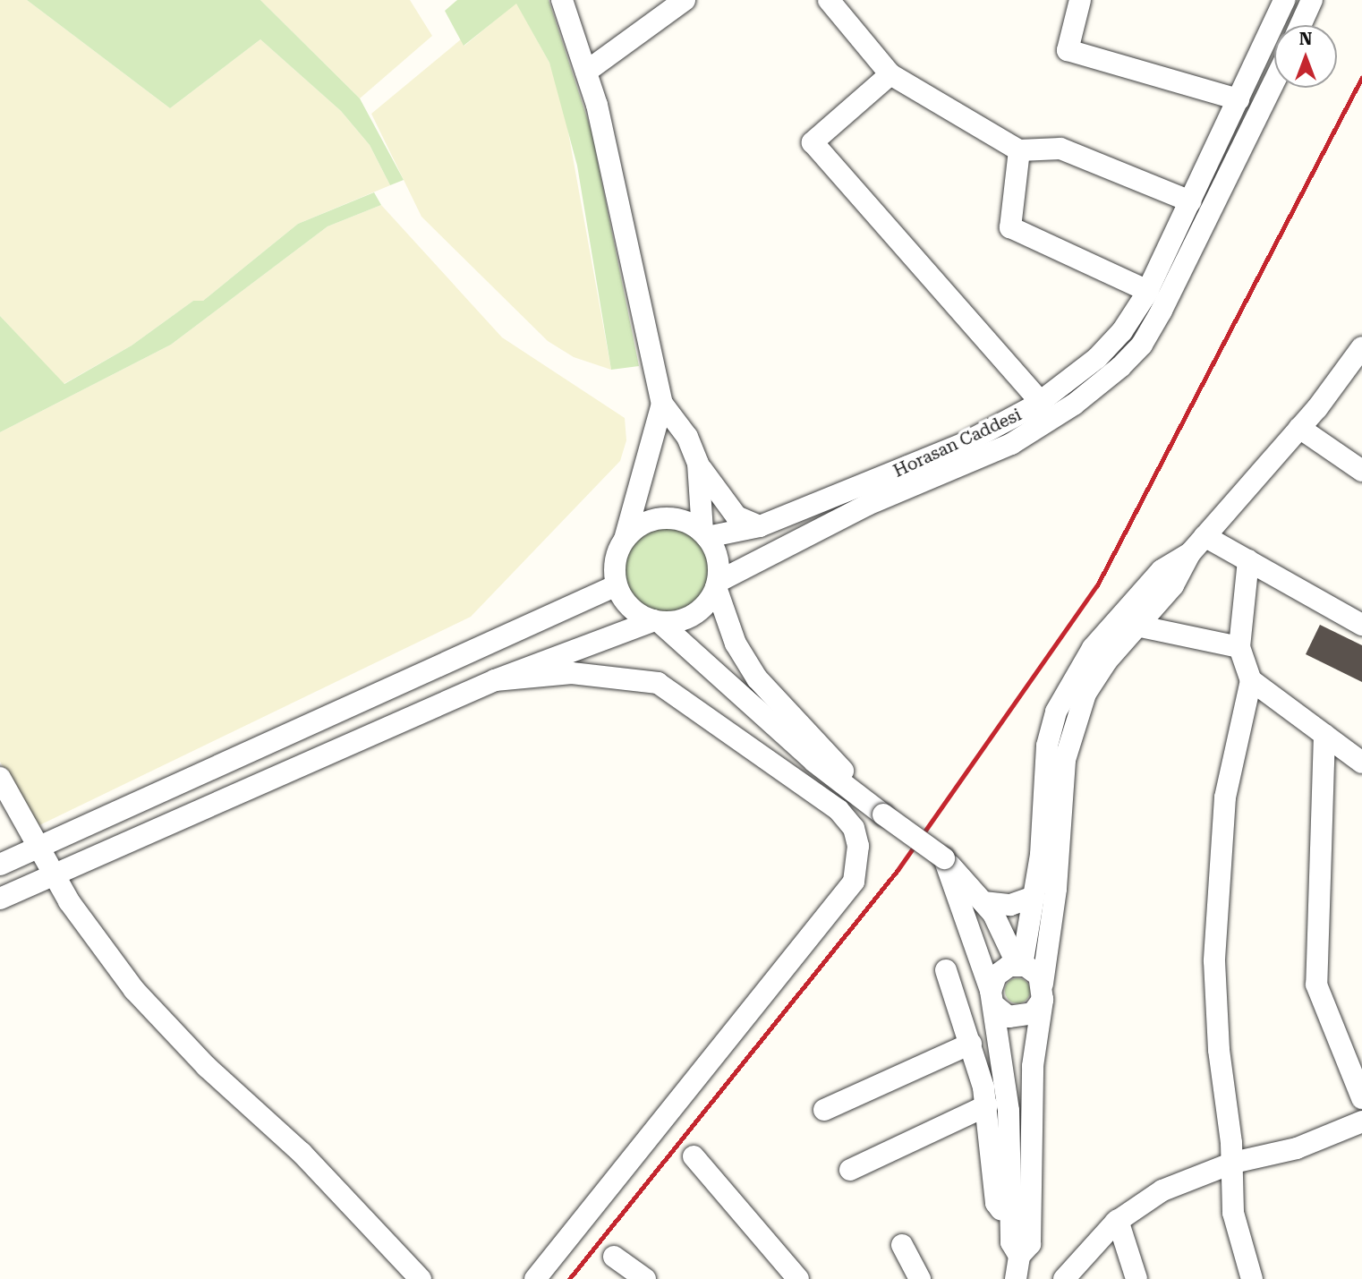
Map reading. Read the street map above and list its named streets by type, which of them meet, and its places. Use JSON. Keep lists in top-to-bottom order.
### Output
{
  "streets": {
    "street": ["Horasan Caddesi"]
  },
  "north": "top"
}
